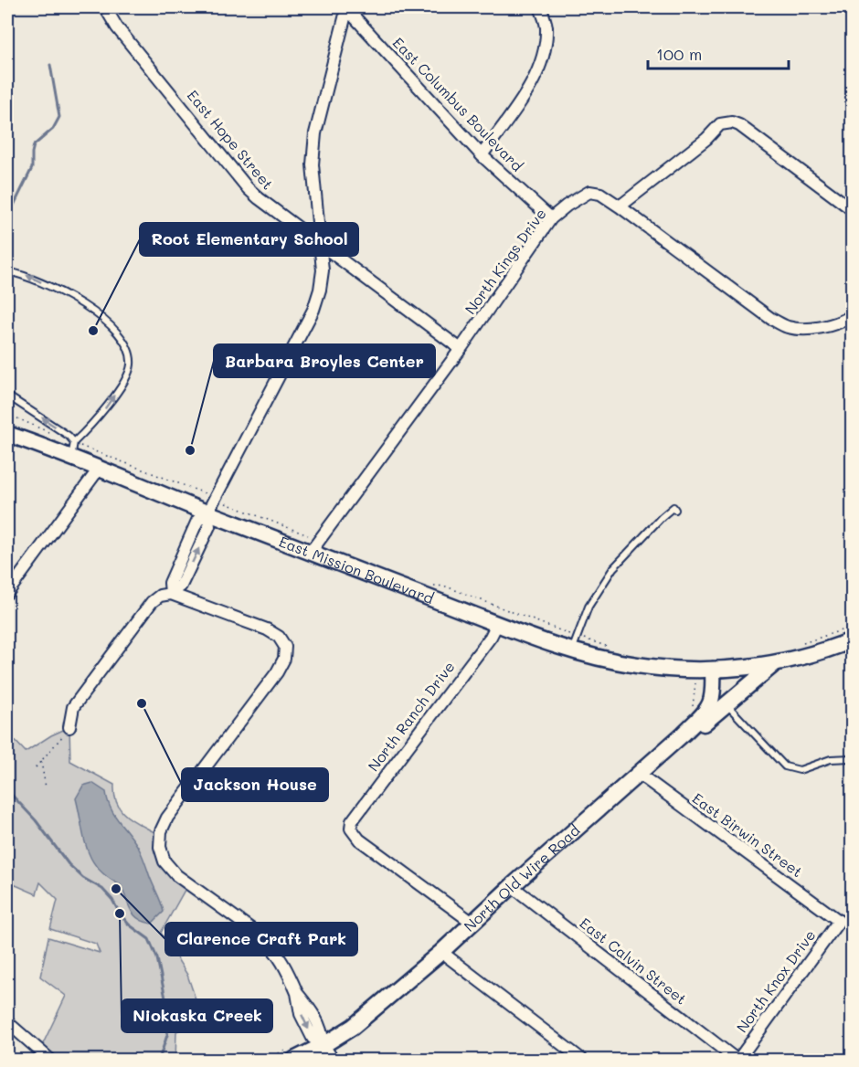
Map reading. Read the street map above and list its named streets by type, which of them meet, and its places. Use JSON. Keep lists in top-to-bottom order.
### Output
{
  "streets": {
    "main road": ["East Mission Boulevard", "North Old Wire Road"],
    "street": [
      "East Columbus Boulevard",
      "East Hope Street",
      "North Kings Drive",
      "North Ranch Drive",
      "East Birwin Street",
      "East Calvin Street",
      "North Knox Drive"
    ]
  },
  "crossings": [
    ["East Columbus Boulevard", "North Kings Drive"],
    ["East Hope Street", "North Kings Drive"],
    ["North Kings Drive", "East Mission Boulevard"],
    ["East Mission Boulevard", "North Ranch Drive"],
    ["East Mission Boulevard", "North Old Wire Road"],
    ["North Ranch Drive", "North Old Wire Road"],
    ["East Birwin Street", "North Old Wire Road"],
    ["East Birwin Street", "North Knox Drive"],
    ["North Old Wire Road", "East Calvin Street"],
    ["East Calvin Street", "North Knox Drive"]
  ],
  "places": [
    "Root Elementary School",
    "Barbara Broyles Center",
    "Jackson House",
    "Clarence Craft Park",
    "Niokaska Creek"
  ],
  "scale_bar": "100 m"
}
